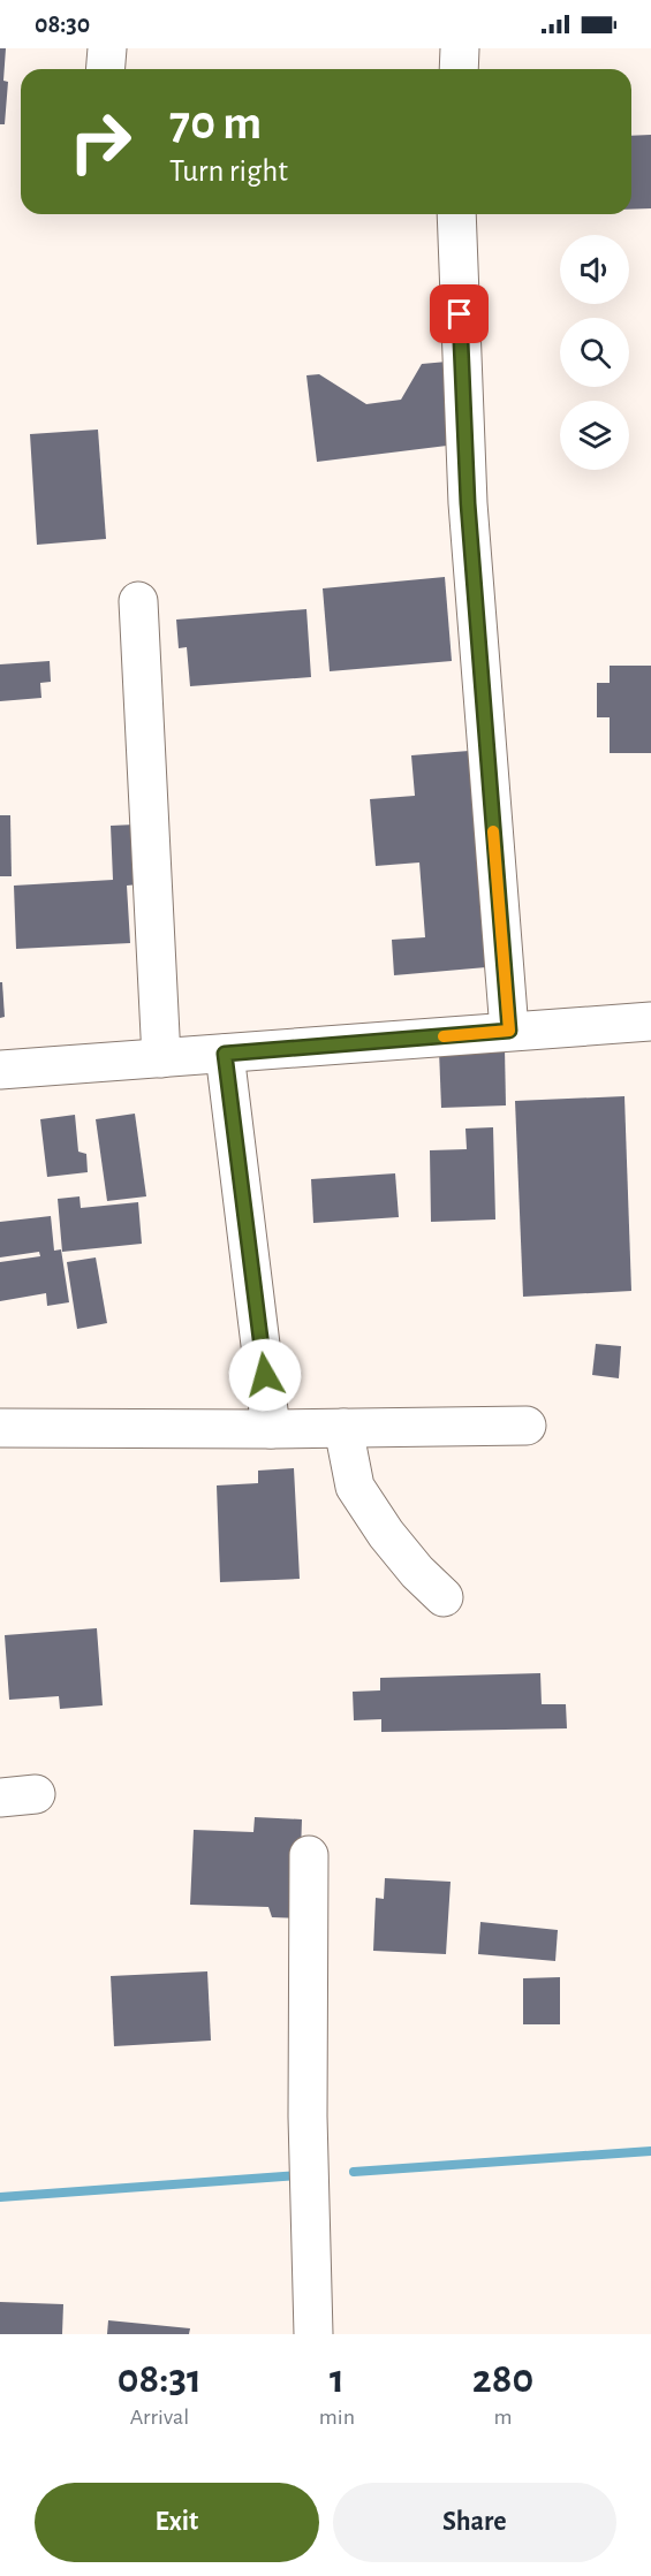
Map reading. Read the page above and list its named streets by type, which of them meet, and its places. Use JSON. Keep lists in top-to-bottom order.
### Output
{
  "page": {
    "status": "08:30",
    "turn": ["70 m", "Turn right"],
    "eta": [
      "08:31",
      "Arrival",
      "1",
      "min",
      "280",
      "m"
    ],
    "buttons": ["Exit", "Share"]
  }
}
